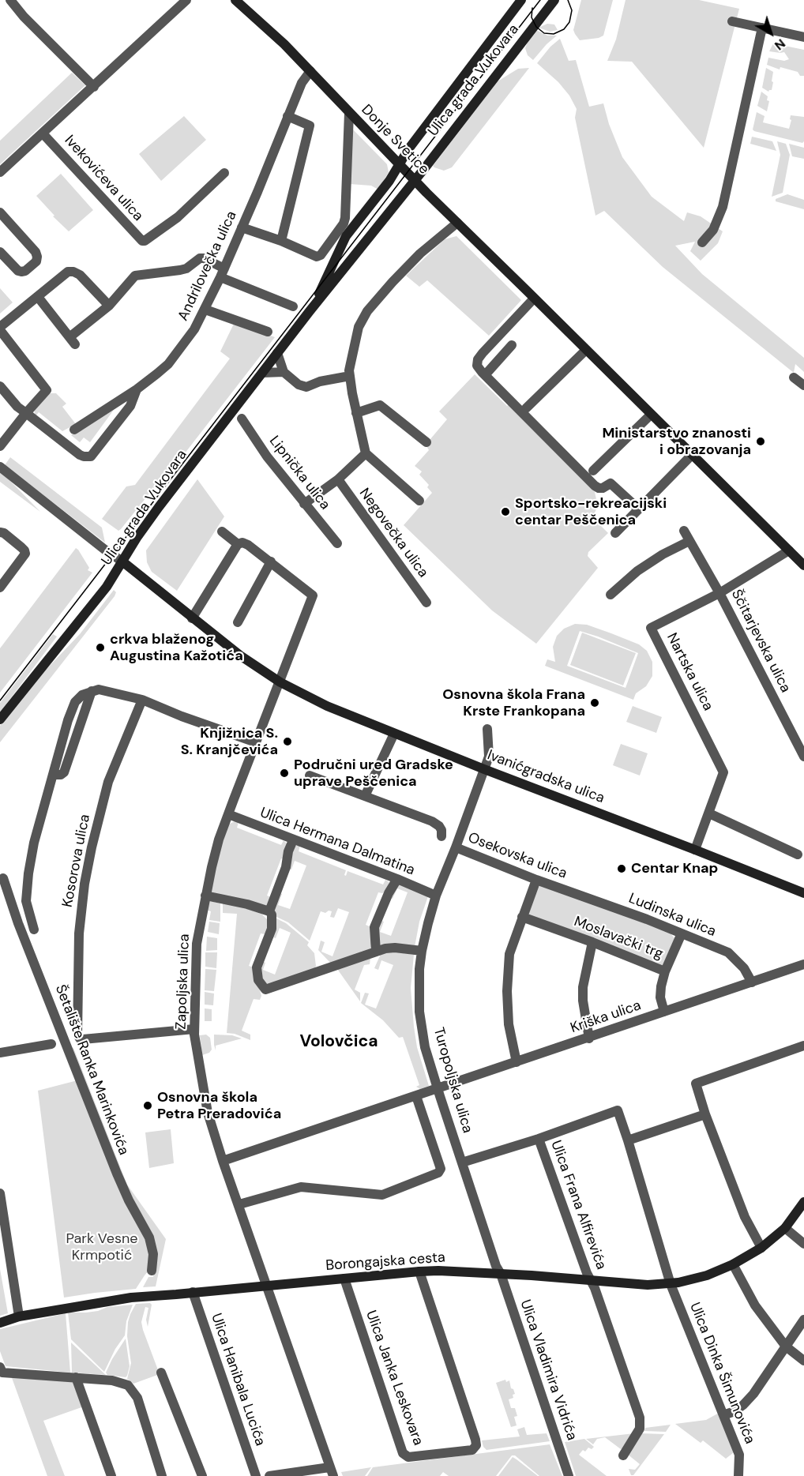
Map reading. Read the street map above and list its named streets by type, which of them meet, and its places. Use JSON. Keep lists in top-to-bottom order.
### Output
{
  "streets": {
    "street": [
      "Ulica grada Vukovara",
      "Donje Svetice",
      "Ivekovićeva ulica",
      "Andrilovečka ulica",
      "Lipnička ulica",
      "Negovečka ulica",
      "Ščitarjevska ulica",
      "Nartska ulica",
      "Ivanićgradska ulica",
      "Ulica Hermana Dalmatina",
      "Osekovska ulica",
      "Kosorova ulica",
      "Ludinska ulica",
      "Moslavački trg",
      "Zapoljska ulica",
      "Kriška ulica",
      "Šetalište Ranka Marinkovića",
      "Turopoljska ulica",
      "Ulica Frana Alfirevića",
      "Borongajska cesta",
      "Ulica Vladimira Vidrića",
      "Ulica Dinka Šimunovića",
      "Ulica Janka Leskovara",
      "Ulica Hanibala Lucića"
    ]
  },
  "crossings": [
    ["Ulica grada Vukovara", "Donje Svetice"],
    ["Ulica grada Vukovara", "Ivanićgradska ulica"],
    ["Donje Svetice", "Andrilovečka ulica"],
    ["Donje Svetice", "Nartska ulica"],
    ["Ščitarjevska ulica", "Nartska ulica"],
    ["Nartska ulica", "Ivanićgradska ulica"],
    ["Ivanićgradska ulica", "Zapoljska ulica"],
    ["Ivanićgradska ulica", "Turopoljska ulica"],
    ["Ulica Hermana Dalmatina", "Zapoljska ulica"],
    ["Ulica Hermana Dalmatina", "Turopoljska ulica"],
    ["Osekovska ulica", "Ludinska ulica"],
    ["Osekovska ulica", "Turopoljska ulica"],
    ["Kosorova ulica", "Zapoljska ulica"],
    ["Ludinska ulica", "Moslavački trg"],
    ["Ludinska ulica", "Kriška ulica"],
    ["Zapoljska ulica", "Kriška ulica"],
    ["Zapoljska ulica", "Borongajska cesta"],
    ["Kriška ulica", "Turopoljska ulica"],
    ["Turopoljska ulica", "Ulica Frana Alfirevića"],
    ["Turopoljska ulica", "Borongajska cesta"],
    ["Turopoljska ulica", "Ulica Vladimira Vidrića"],
    ["Ulica Frana Alfirevića", "Borongajska cesta"],
    ["Ulica Frana Alfirevića", "Ulica Dinka Šimunovića"],
    ["Borongajska cesta", "Ulica Vladimira Vidrića"],
    ["Borongajska cesta", "Ulica Dinka Šimunovića"],
    ["Borongajska cesta", "Ulica Janka Leskovara"],
    ["Borongajska cesta", "Ulica Hanibala Lucića"]
  ],
  "districts": ["Volovčica"],
  "parks": ["Park Vesne Krmpotić"],
  "places": [
    "Ministarstvo znanosti i obrazovanja",
    "Sportsko-rekreacijski centar Peščenica",
    "crkva blaženog Augustina Kažotića",
    "Osnovna škola Frana Krste Frankopana",
    "Knjižnica S. S. Kranjčevića",
    "Područni ured Gradske uprave Peščenica",
    "Centar Knap",
    "Osnovna škola Petra Preradovića"
  ],
  "north": "bottom right"
}
